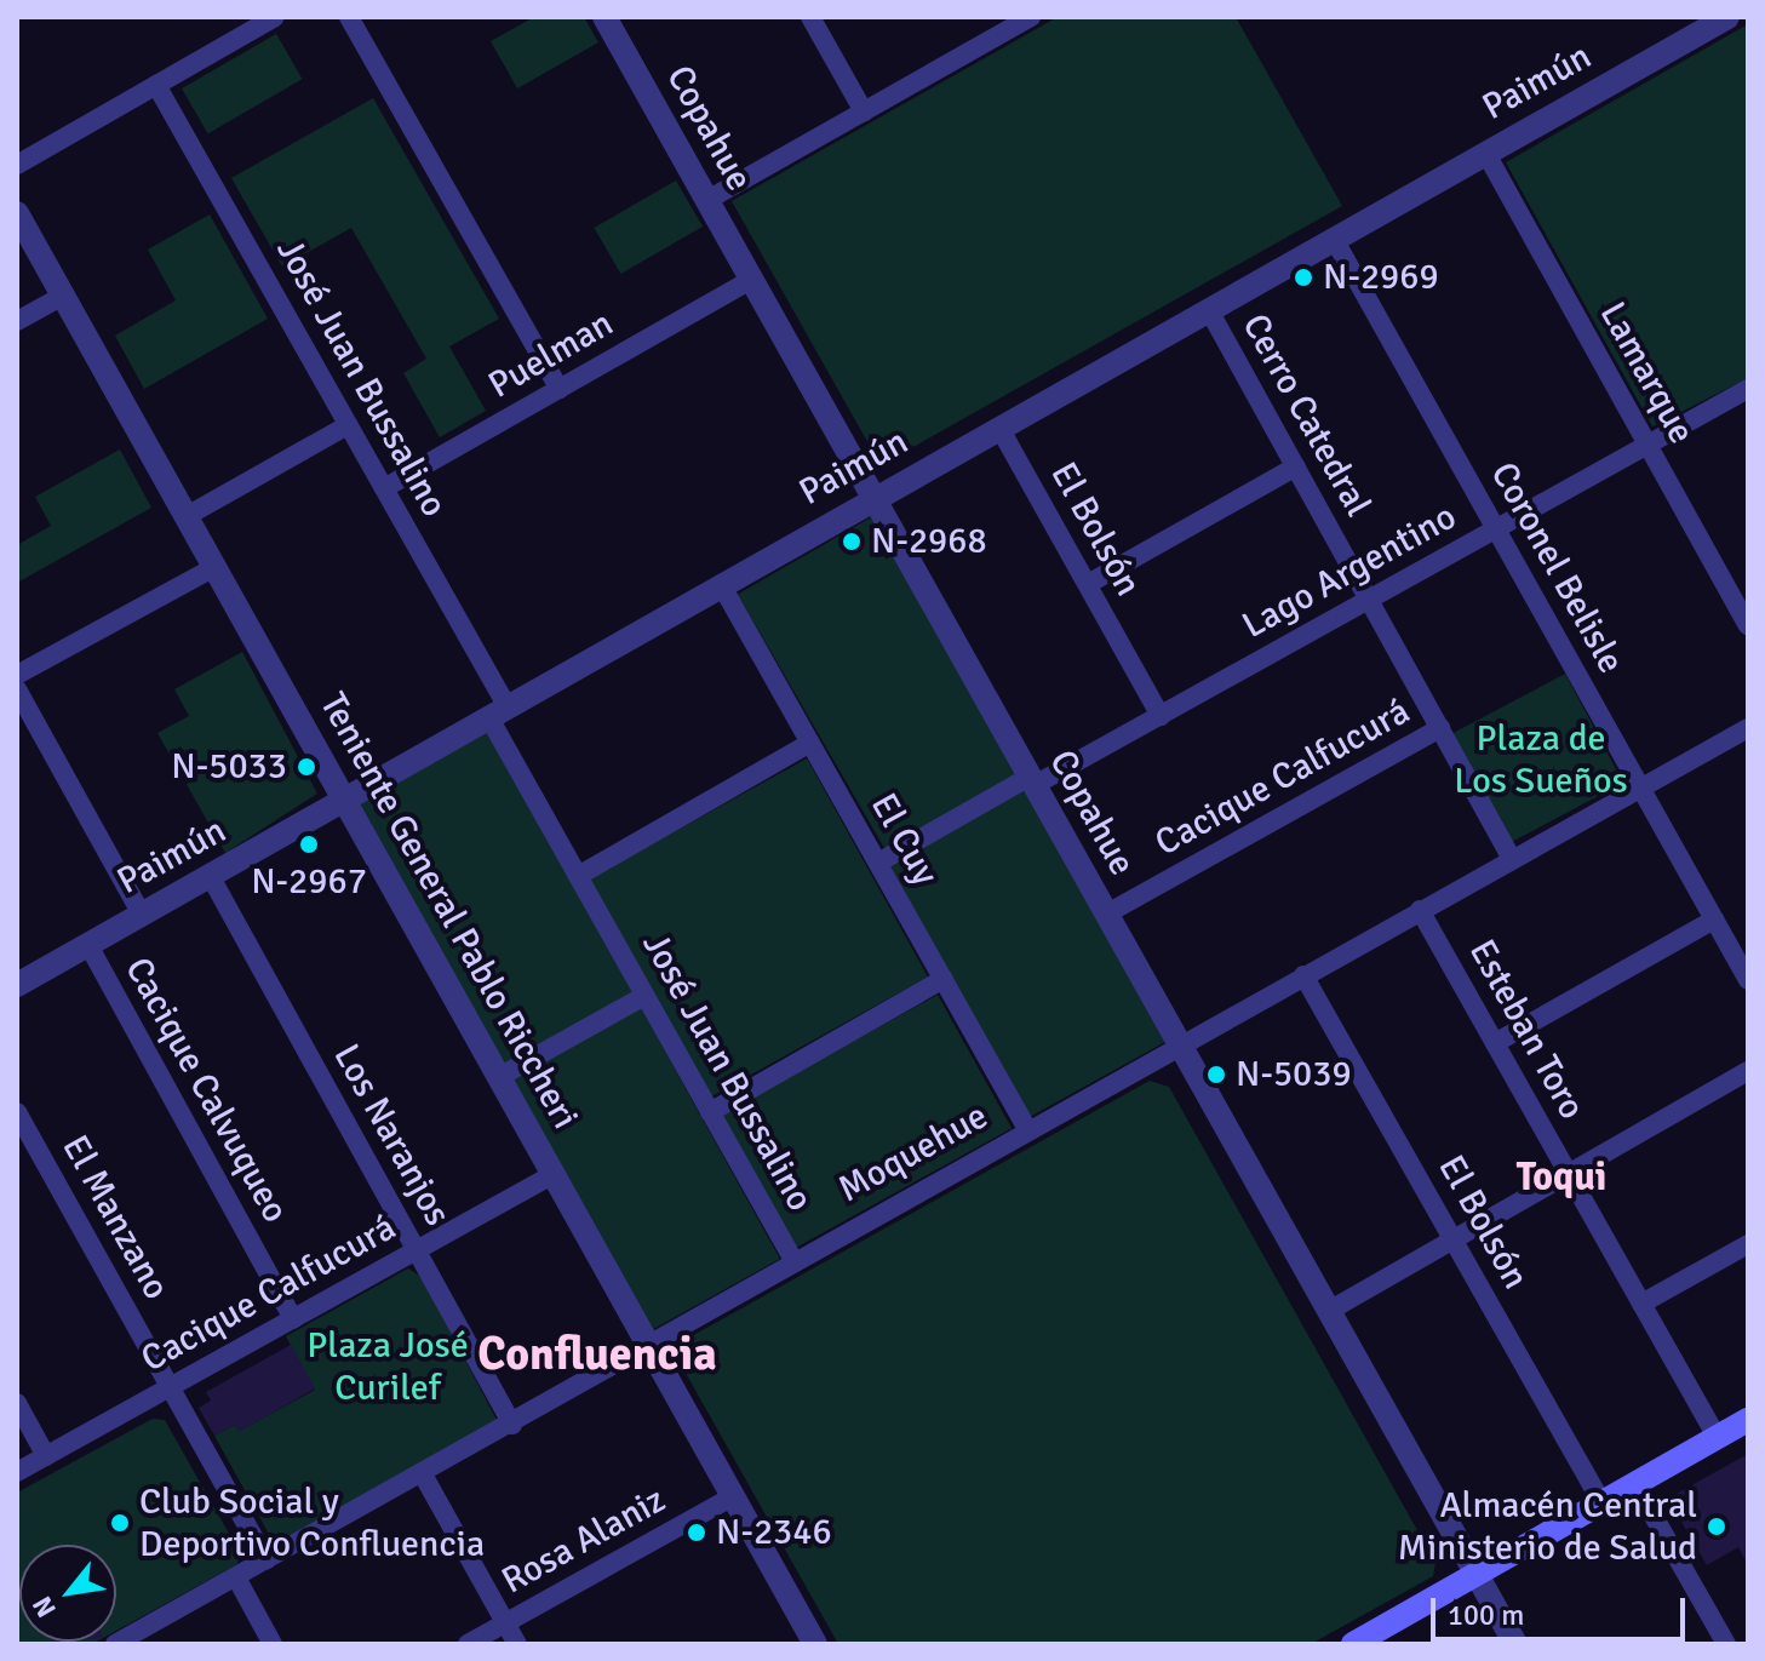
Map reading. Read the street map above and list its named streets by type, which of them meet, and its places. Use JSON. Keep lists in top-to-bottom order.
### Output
{
  "streets": {
    "street": [
      "Paimún",
      "Copahue",
      "Puelman",
      "Lamarque",
      "José Juan Bussalino",
      "Cerro Catedral",
      "El Bolsón",
      "Coronel Belisle",
      "Lago Argentino",
      "Cacique Calfucurá",
      "El Cuy",
      "Teniente General Pablo Riccheri",
      "Esteban Toro",
      "Cacique Calvuqueo",
      "Los Naranjos",
      "Moquehue",
      "El Manzano",
      "Rosa Alaniz"
    ]
  },
  "crossings": [
    ["Paimún", "Copahue"],
    ["Paimún", "Lamarque"],
    ["Paimún", "José Juan Bussalino"],
    ["Paimún", "Cerro Catedral"],
    ["Paimún", "El Bolsón"],
    ["Paimún", "Coronel Belisle"],
    ["Paimún", "El Cuy"],
    ["Paimún", "Teniente General Pablo Riccheri"],
    ["Paimún", "Cacique Calvuqueo"],
    ["Paimún", "Los Naranjos"],
    ["Copahue", "Puelman"],
    ["Copahue", "Lago Argentino"],
    ["Copahue", "Cacique Calfucurá"],
    ["Copahue", "Moquehue"],
    ["Puelman", "José Juan Bussalino"],
    ["Lamarque", "Lago Argentino"],
    ["José Juan Bussalino", "Moquehue"],
    ["Cerro Catedral", "Lago Argentino"],
    ["Cerro Catedral", "Cacique Calfucurá"],
    ["Cerro Catedral", "Moquehue"],
    ["El Bolsón", "Lago Argentino"],
    ["El Bolsón", "Moquehue"],
    ["Coronel Belisle", "Lago Argentino"],
    ["Coronel Belisle", "Moquehue"],
    ["Lago Argentino", "El Cuy"],
    ["Cacique Calfucurá", "Teniente General Pablo Riccheri"],
    ["Cacique Calfucurá", "Cacique Calvuqueo"],
    ["Cacique Calfucurá", "Los Naranjos"],
    ["Cacique Calfucurá", "El Manzano"],
    ["El Cuy", "Moquehue"],
    ["Teniente General Pablo Riccheri", "Moquehue"],
    ["Teniente General Pablo Riccheri", "Rosa Alaniz"],
    ["Esteban Toro", "Moquehue"],
    ["Los Naranjos", "Moquehue"],
    ["Moquehue", "El Manzano"]
  ],
  "districts": ["Toqui", "Confluencia"],
  "parks": ["Plaza de Los Sueños", "Plaza José Curilef"],
  "places": [
    "N-2969",
    "N-2968",
    "N-5033",
    "N-2967",
    "N-5039",
    "Club Social y Deportivo Confluencia",
    "Almacén Central Ministerio de Salud",
    "N-2346"
  ],
  "scale_bar": "100 m",
  "north": "bottom left"
}
